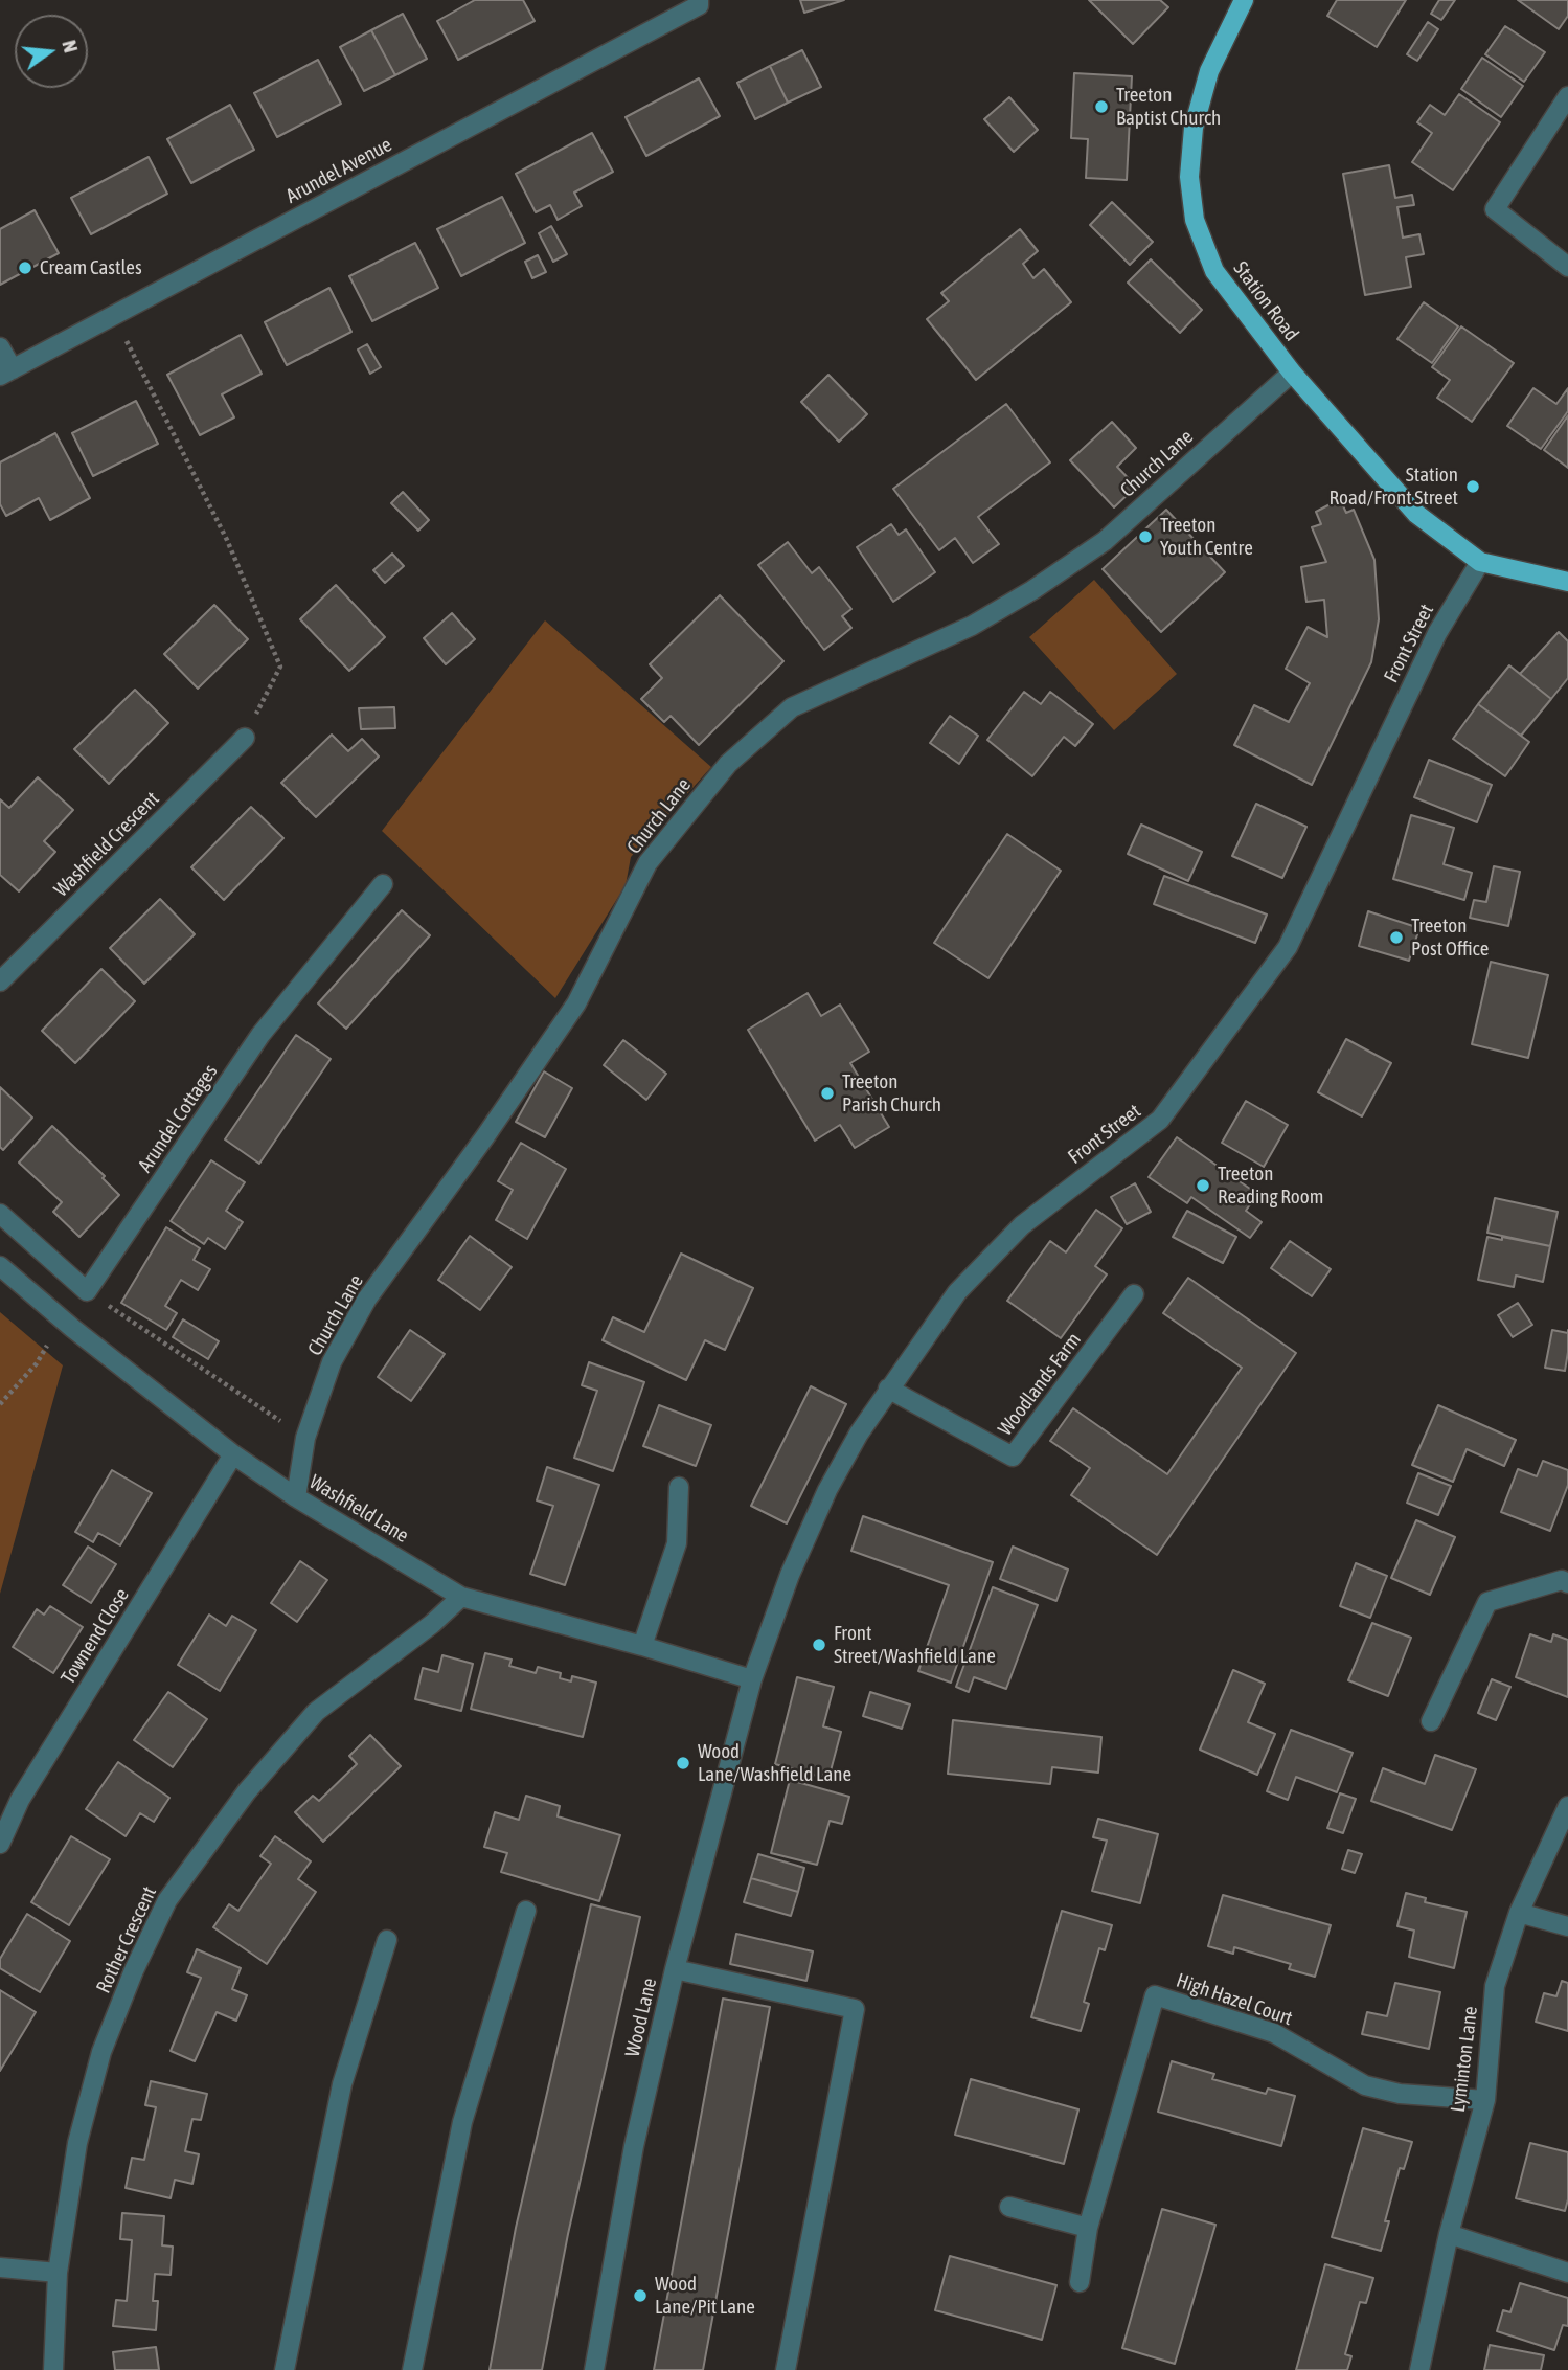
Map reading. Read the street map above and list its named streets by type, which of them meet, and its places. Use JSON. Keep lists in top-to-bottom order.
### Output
{
  "streets": {
    "main road": ["Station Road"],
    "street": [
      "Arundel Avenue",
      "Church Lane",
      "Front Street",
      "Washfield Crescent",
      "Arundel Cottages",
      "Woodlands Farm",
      "Washfield Lane",
      "Townend Close",
      "Rother Crescent",
      "High Hazel Court",
      "Wood Lane",
      "Lyminton Lane"
    ]
  },
  "crossings": [
    ["Station Road", "Church Lane"],
    ["Station Road", "Front Street"],
    ["Church Lane", "Washfield Lane"],
    ["Front Street", "Woodlands Farm"],
    ["Front Street", "Washfield Lane"],
    ["Front Street", "Wood Lane"],
    ["Washfield Lane", "Townend Close"],
    ["Washfield Lane", "Rother Crescent"],
    ["Washfield Lane", "Wood Lane"],
    ["High Hazel Court", "Lyminton Lane"]
  ],
  "places": [
    "Treeton Baptist Church",
    "Cream Castles",
    "Station Road/Front Street",
    "Treeton Youth Centre",
    "Treeton Post Office",
    "Treeton Parish Church",
    "Treeton Reading Room",
    "Front Street/Washfield Lane",
    "Wood Lane/Washfield Lane",
    "Wood Lane/Pit Lane"
  ],
  "north": "right"
}
